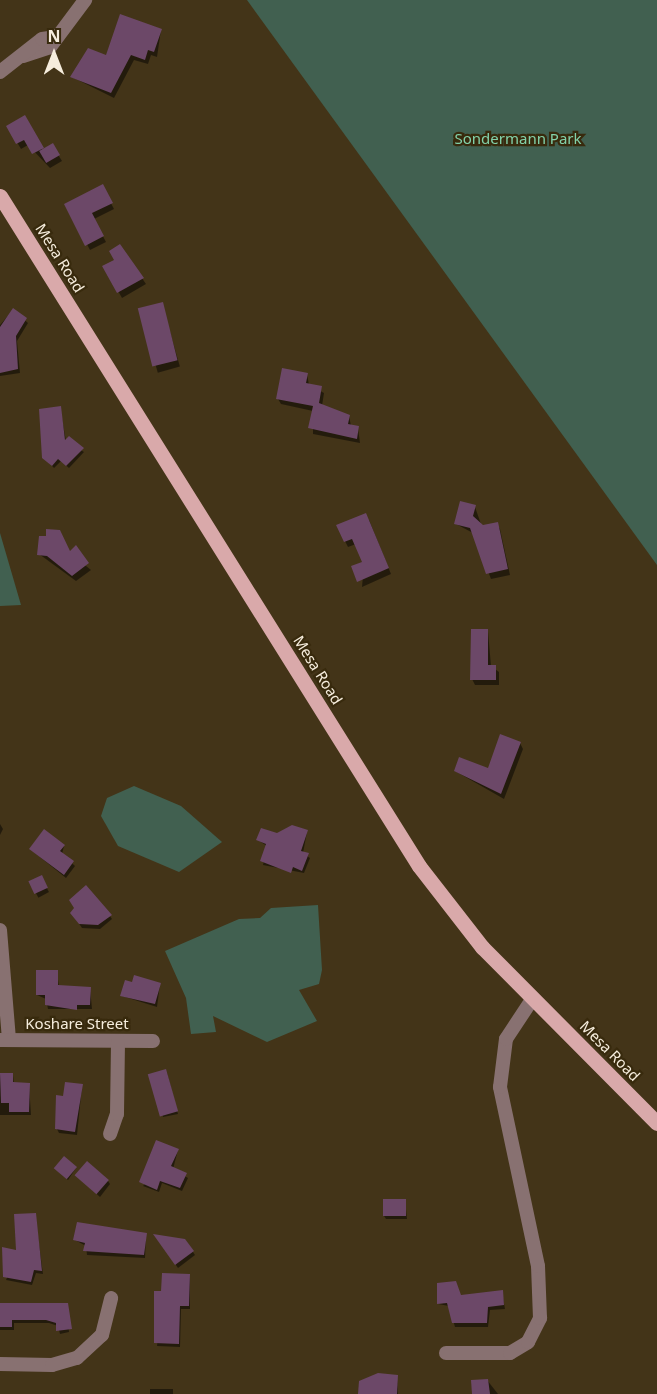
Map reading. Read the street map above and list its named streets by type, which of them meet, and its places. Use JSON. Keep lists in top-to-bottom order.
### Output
{
  "streets": {
    "main road": ["Mesa Road"],
    "street": ["Koshare Street"]
  },
  "parks": ["Sondermann Park"],
  "north": "top"
}
